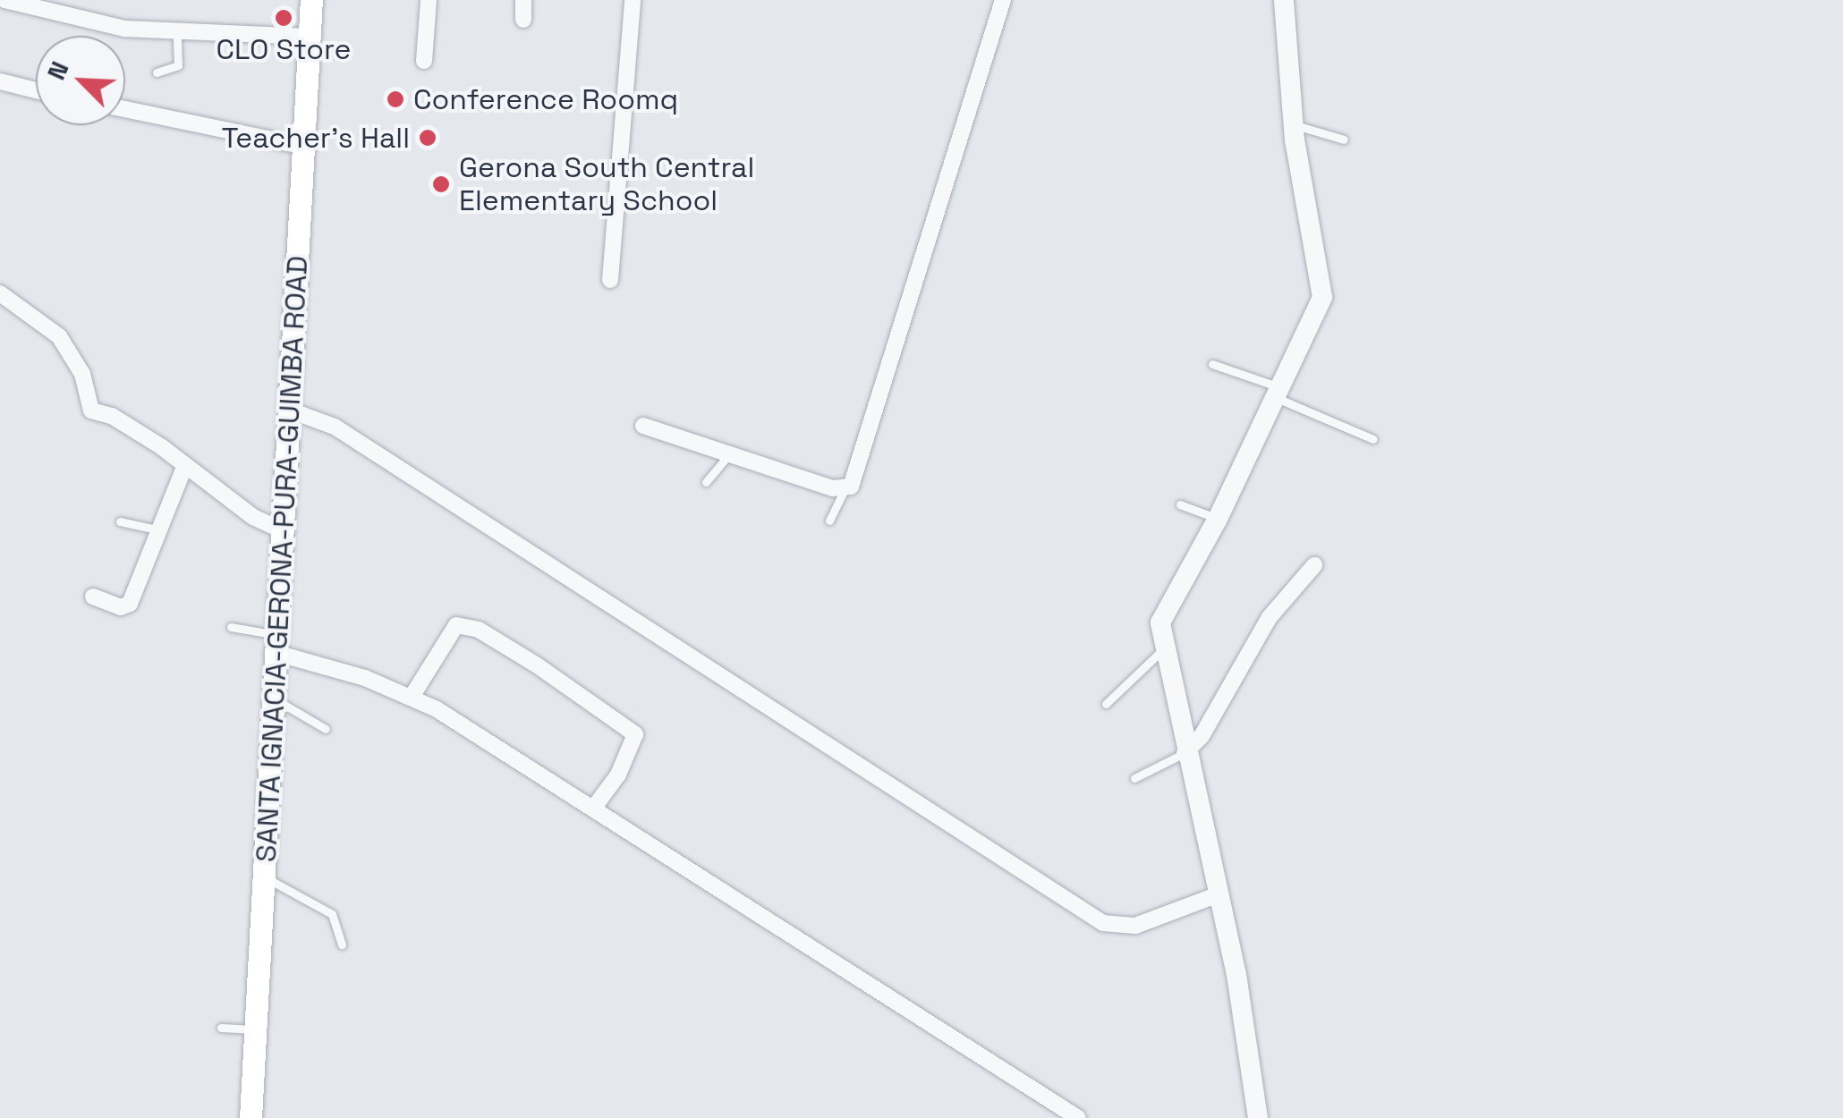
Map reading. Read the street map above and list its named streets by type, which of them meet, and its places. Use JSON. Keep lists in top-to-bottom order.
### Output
{
  "streets": {
    "main road": ["SANTA IGNACIA-GERONA-PURA-GUIMBA ROAD"]
  },
  "places": [
    "CLO Store",
    "Conference Roomq",
    "Teacher's Hall",
    "Gerona South Central Elementary School"
  ],
  "north": "top left"
}
